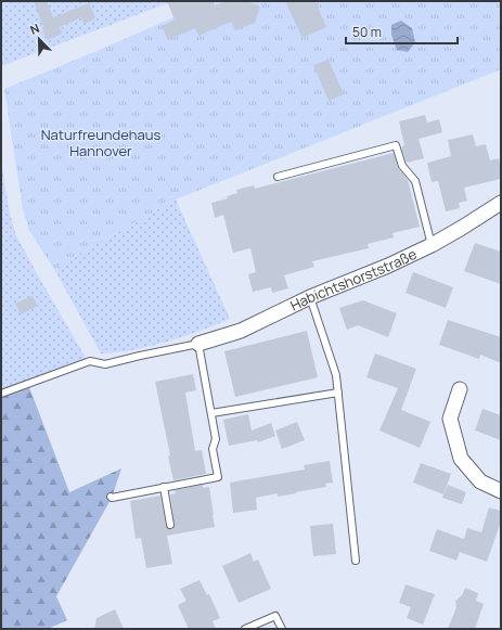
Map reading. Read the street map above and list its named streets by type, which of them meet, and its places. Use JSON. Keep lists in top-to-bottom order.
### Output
{
  "streets": {
    "street": ["Habichtshorststraße"]
  },
  "parks": ["Naturfreundehaus Hannover"],
  "scale_bar": "50 m",
  "north": "top left"
}
